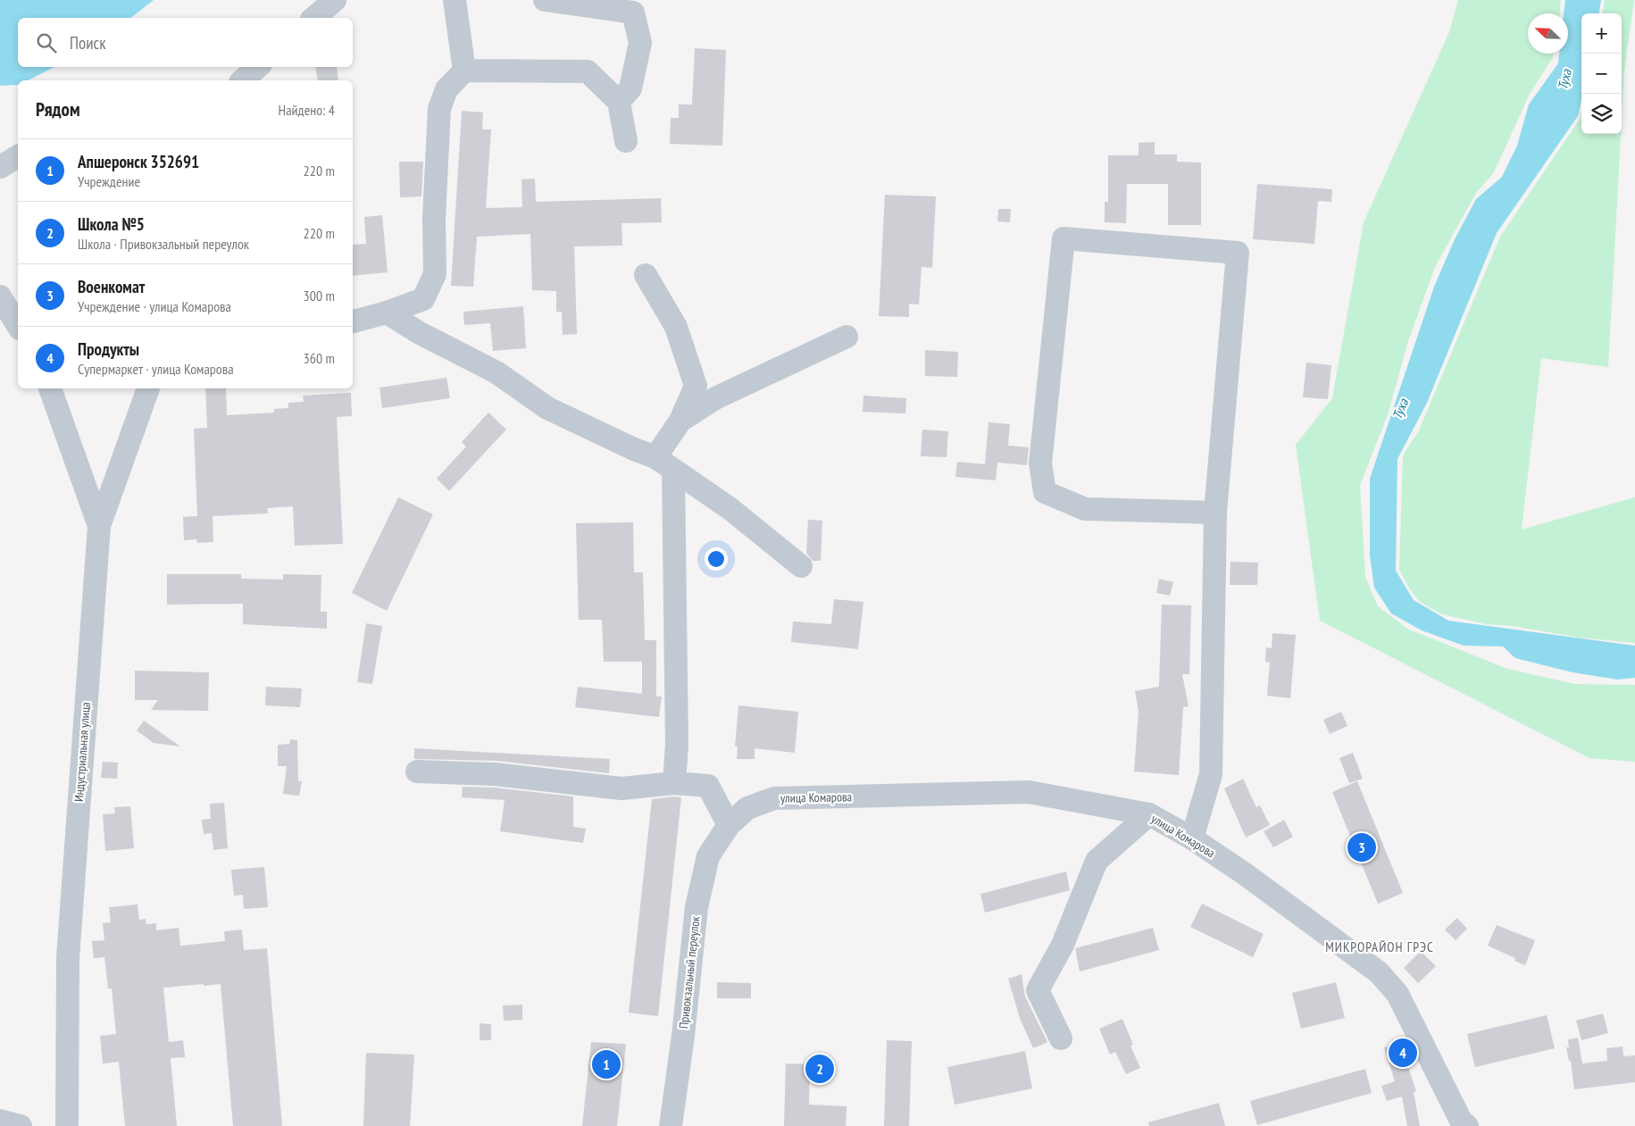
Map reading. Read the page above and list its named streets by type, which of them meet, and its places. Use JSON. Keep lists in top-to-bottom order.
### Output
{
  "streets": {
    "street": ["Индустриальная улица", "улица Комарова", "Привокзальный переулок"]
  },
  "crossings": [
    ["улица Комарова", "Привокзальный переулок"]
  ],
  "districts": ["МИКРОРАЙОН ГРЭС"],
  "water": ["Туха"],
  "north": "top left",
  "page": {
    "map_buttons": ["+", "−"],
    "search": "Поиск",
    "heading": ["Рядом", "Найдено: 4"],
    "list": [
      {
        "mark": "1",
        "name": "Апшеронск 352691",
        "note": "Учреждение",
        "value": "220 m"
      },
      {
        "mark": "2",
        "name": "Школа №5",
        "note": "Школа · Привокзальный переулок",
        "value": "220 m"
      },
      {
        "mark": "3",
        "name": "Военкомат",
        "note": "Учреждение · улица Комарова",
        "value": "300 m"
      },
      {
        "mark": "4",
        "name": "Продукты",
        "note": "Супермаркет · улица Комарова",
        "value": "360 m"
      }
    ],
    "pins": [
      "3",
      "4",
      "1",
      "2"
    ]
  }
}
